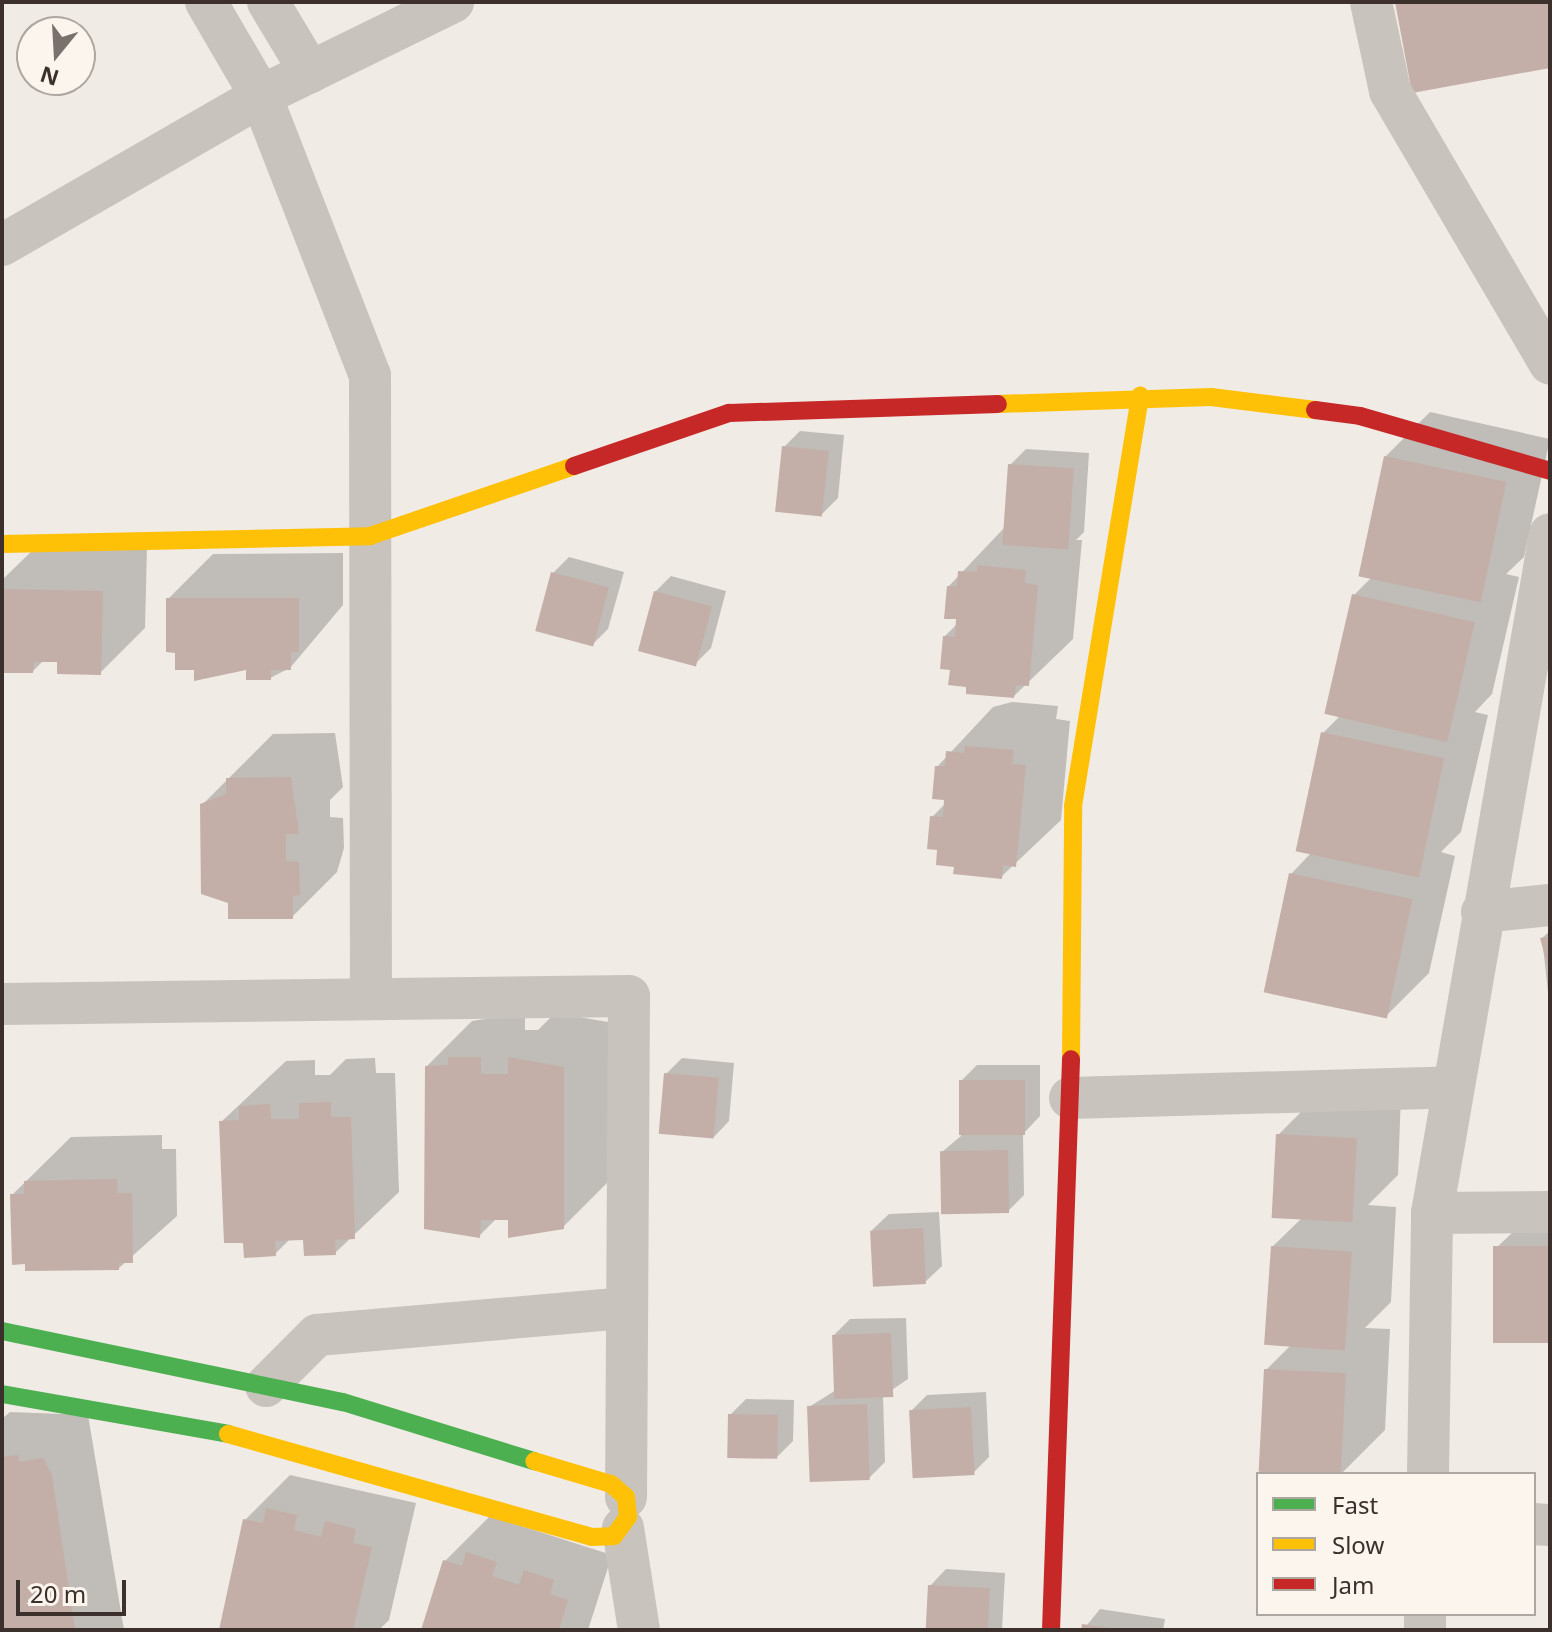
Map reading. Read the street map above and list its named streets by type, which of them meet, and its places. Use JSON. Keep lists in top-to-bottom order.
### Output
{
  "legend": ["Fast", "Slow", "Jam"],
  "scale_bar": "20 m",
  "north": "bottom"
}
